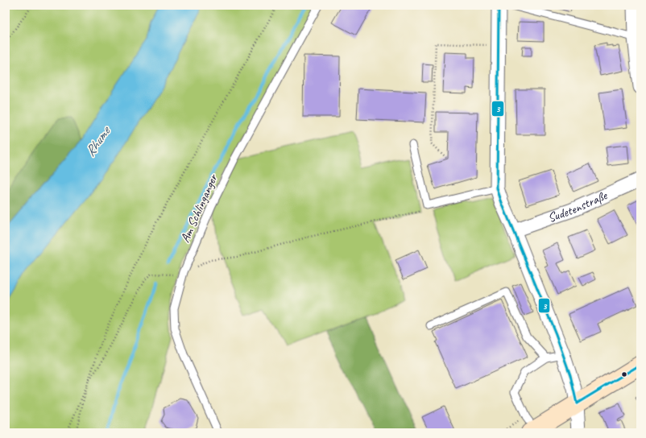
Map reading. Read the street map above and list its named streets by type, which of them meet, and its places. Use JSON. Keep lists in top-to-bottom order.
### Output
{
  "streets": {
    "street": ["Sudetenstraße"],
    "lane": ["Am Schlinganger"]
  },
  "water": ["Rhume"],
  "lines": ["transit line 3"]
}
